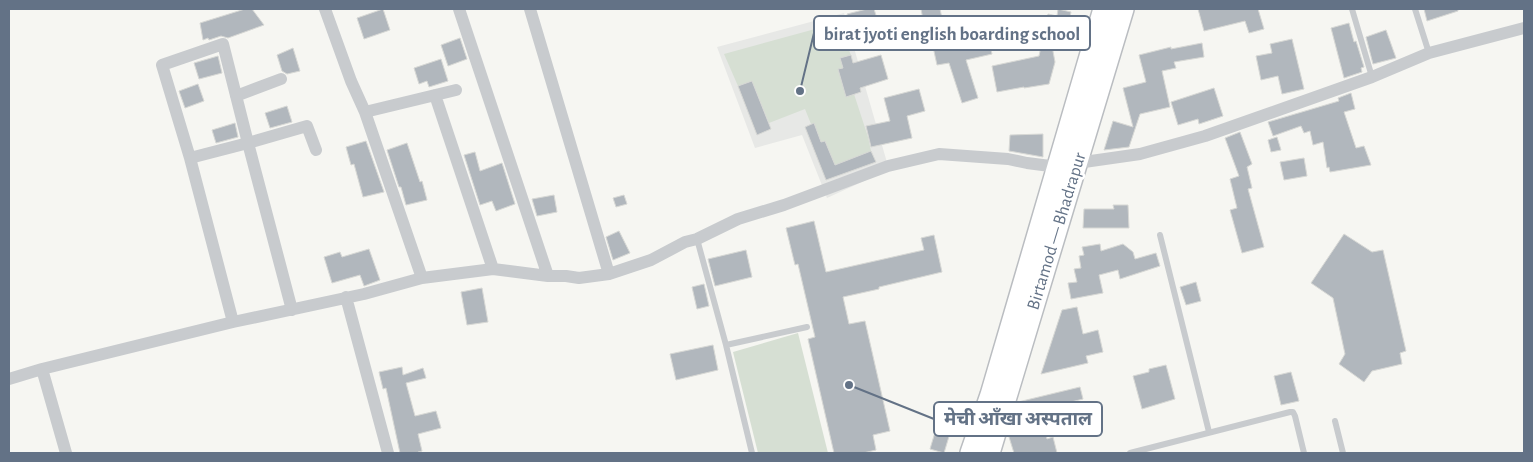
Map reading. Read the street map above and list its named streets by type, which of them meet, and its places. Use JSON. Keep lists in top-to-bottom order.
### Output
{
  "streets": {
    "main road": ["Birtamod — Bhadrapur"]
  },
  "places": ["birat jyoti english boarding school", "मेची आँखा अस्पताल"]
}
